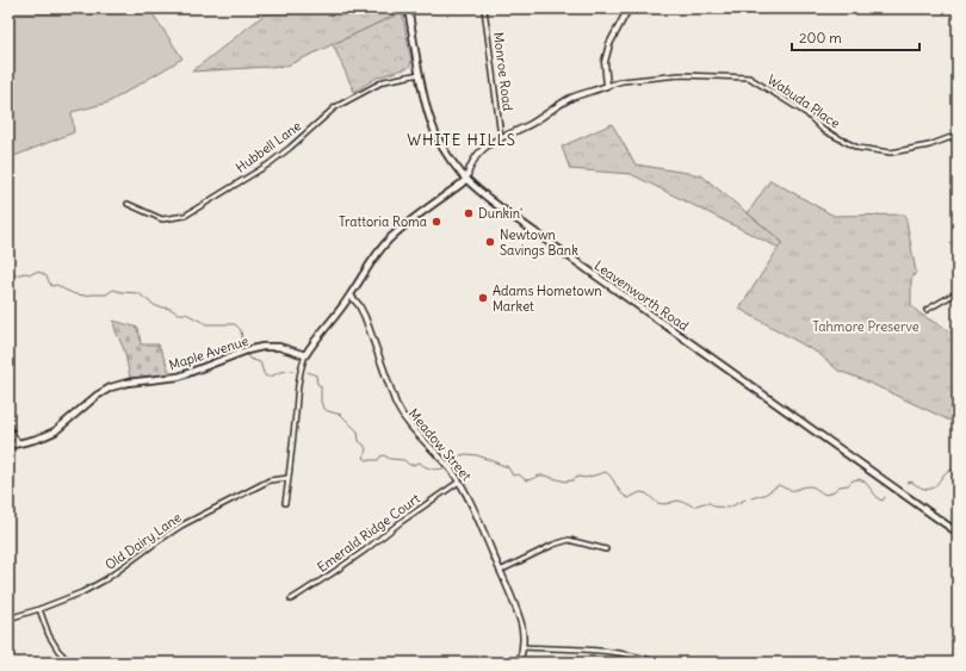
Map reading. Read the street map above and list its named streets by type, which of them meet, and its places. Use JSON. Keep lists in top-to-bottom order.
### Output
{
  "streets": {
    "main road": ["Leavenworth Road", "Maple Avenue"],
    "street": [
      "Monroe Road",
      "Wabuda Place",
      "Hubbell Lane",
      "Meadow Street",
      "Emerald Ridge Court",
      "Old Dairy Lane"
    ]
  },
  "crossings": [
    ["Hubbell Lane", "Leavenworth Road"],
    ["Meadow Street", "Emerald Ridge Court"]
  ],
  "districts": ["WHITE HILLS"],
  "parks": ["Tahmore Preserve"],
  "places": [
    "Dunkin'",
    "Trattoria Roma",
    "Newtown Savings Bank",
    "Adams Hometown Market"
  ],
  "scale_bar": "200 m"
}
